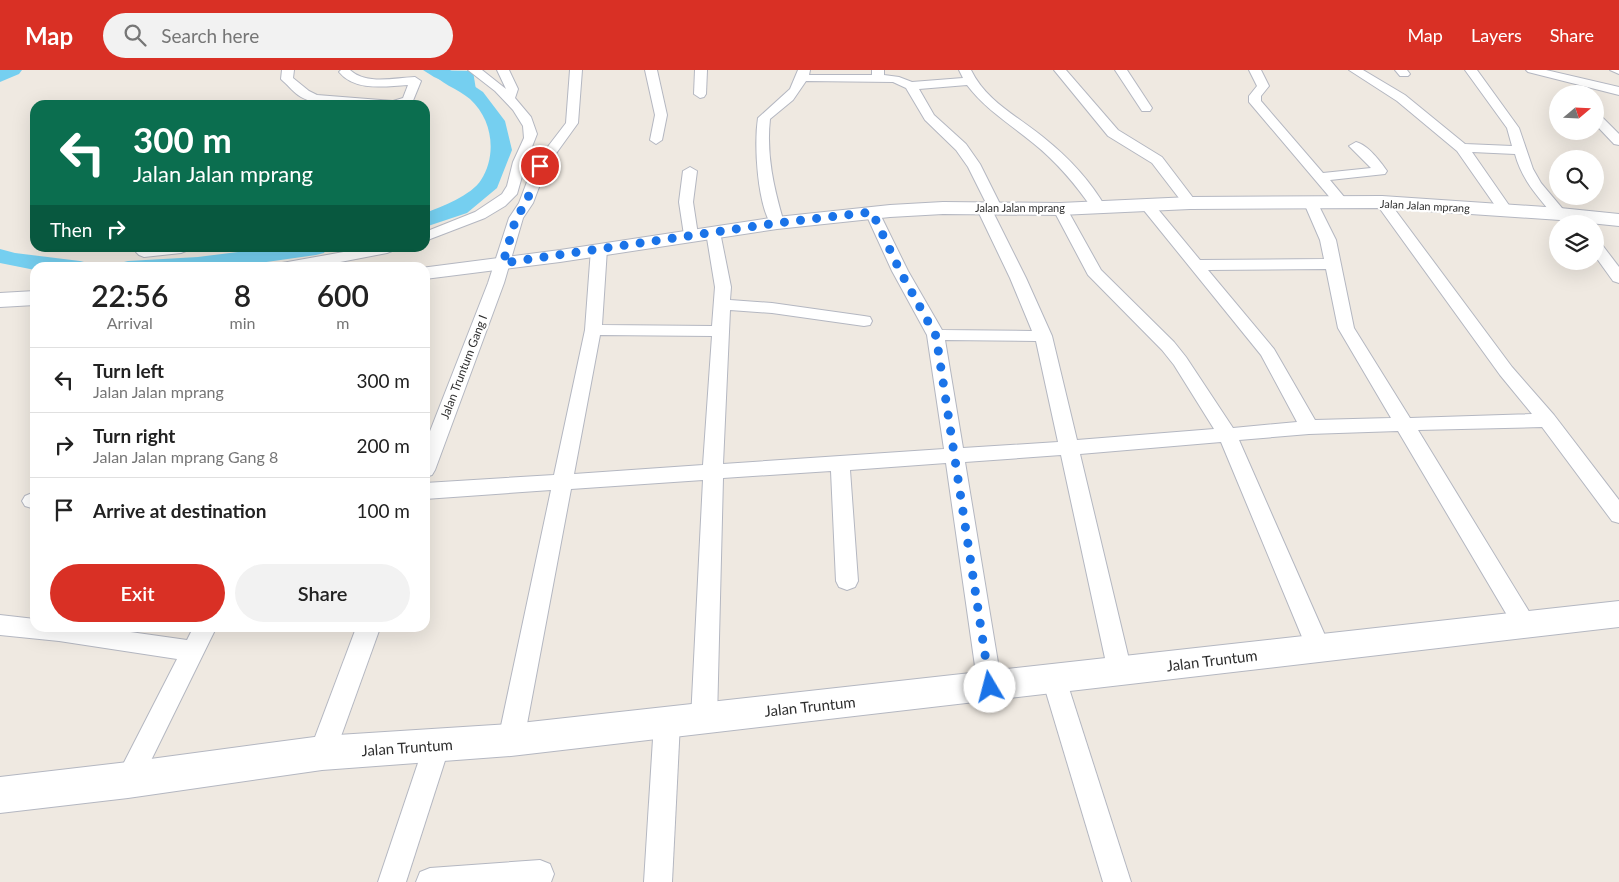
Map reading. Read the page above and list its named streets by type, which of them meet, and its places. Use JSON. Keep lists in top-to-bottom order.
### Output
{
  "streets": {
    "street": ["Jalan Jalan mprang", "Jalan Truntum Gang I", "Jalan Truntum"]
  },
  "crossings": [
    ["Jalan Jalan mprang", "Jalan Truntum Gang I"]
  ],
  "north": "right",
  "page": {
    "header": "Map",
    "search": "Search here",
    "nav": ["Map", "Layers", "Share"],
    "turn": ["300 m", "Jalan Jalan mprang"],
    "then": "Then",
    "eta": [
      "22:56",
      "Arrival",
      "8",
      "min",
      "600",
      "m"
    ],
    "list": [
      {
        "name": "Turn left",
        "note": "Jalan Jalan mprang",
        "value": "300 m"
      },
      {
        "name": "Turn right",
        "note": "Jalan Jalan mprang Gang 8",
        "value": "200 m"
      },
      {
        "name": "Arrive at destination",
        "value": "100 m"
      }
    ],
    "buttons": ["Exit", "Share"]
  }
}
